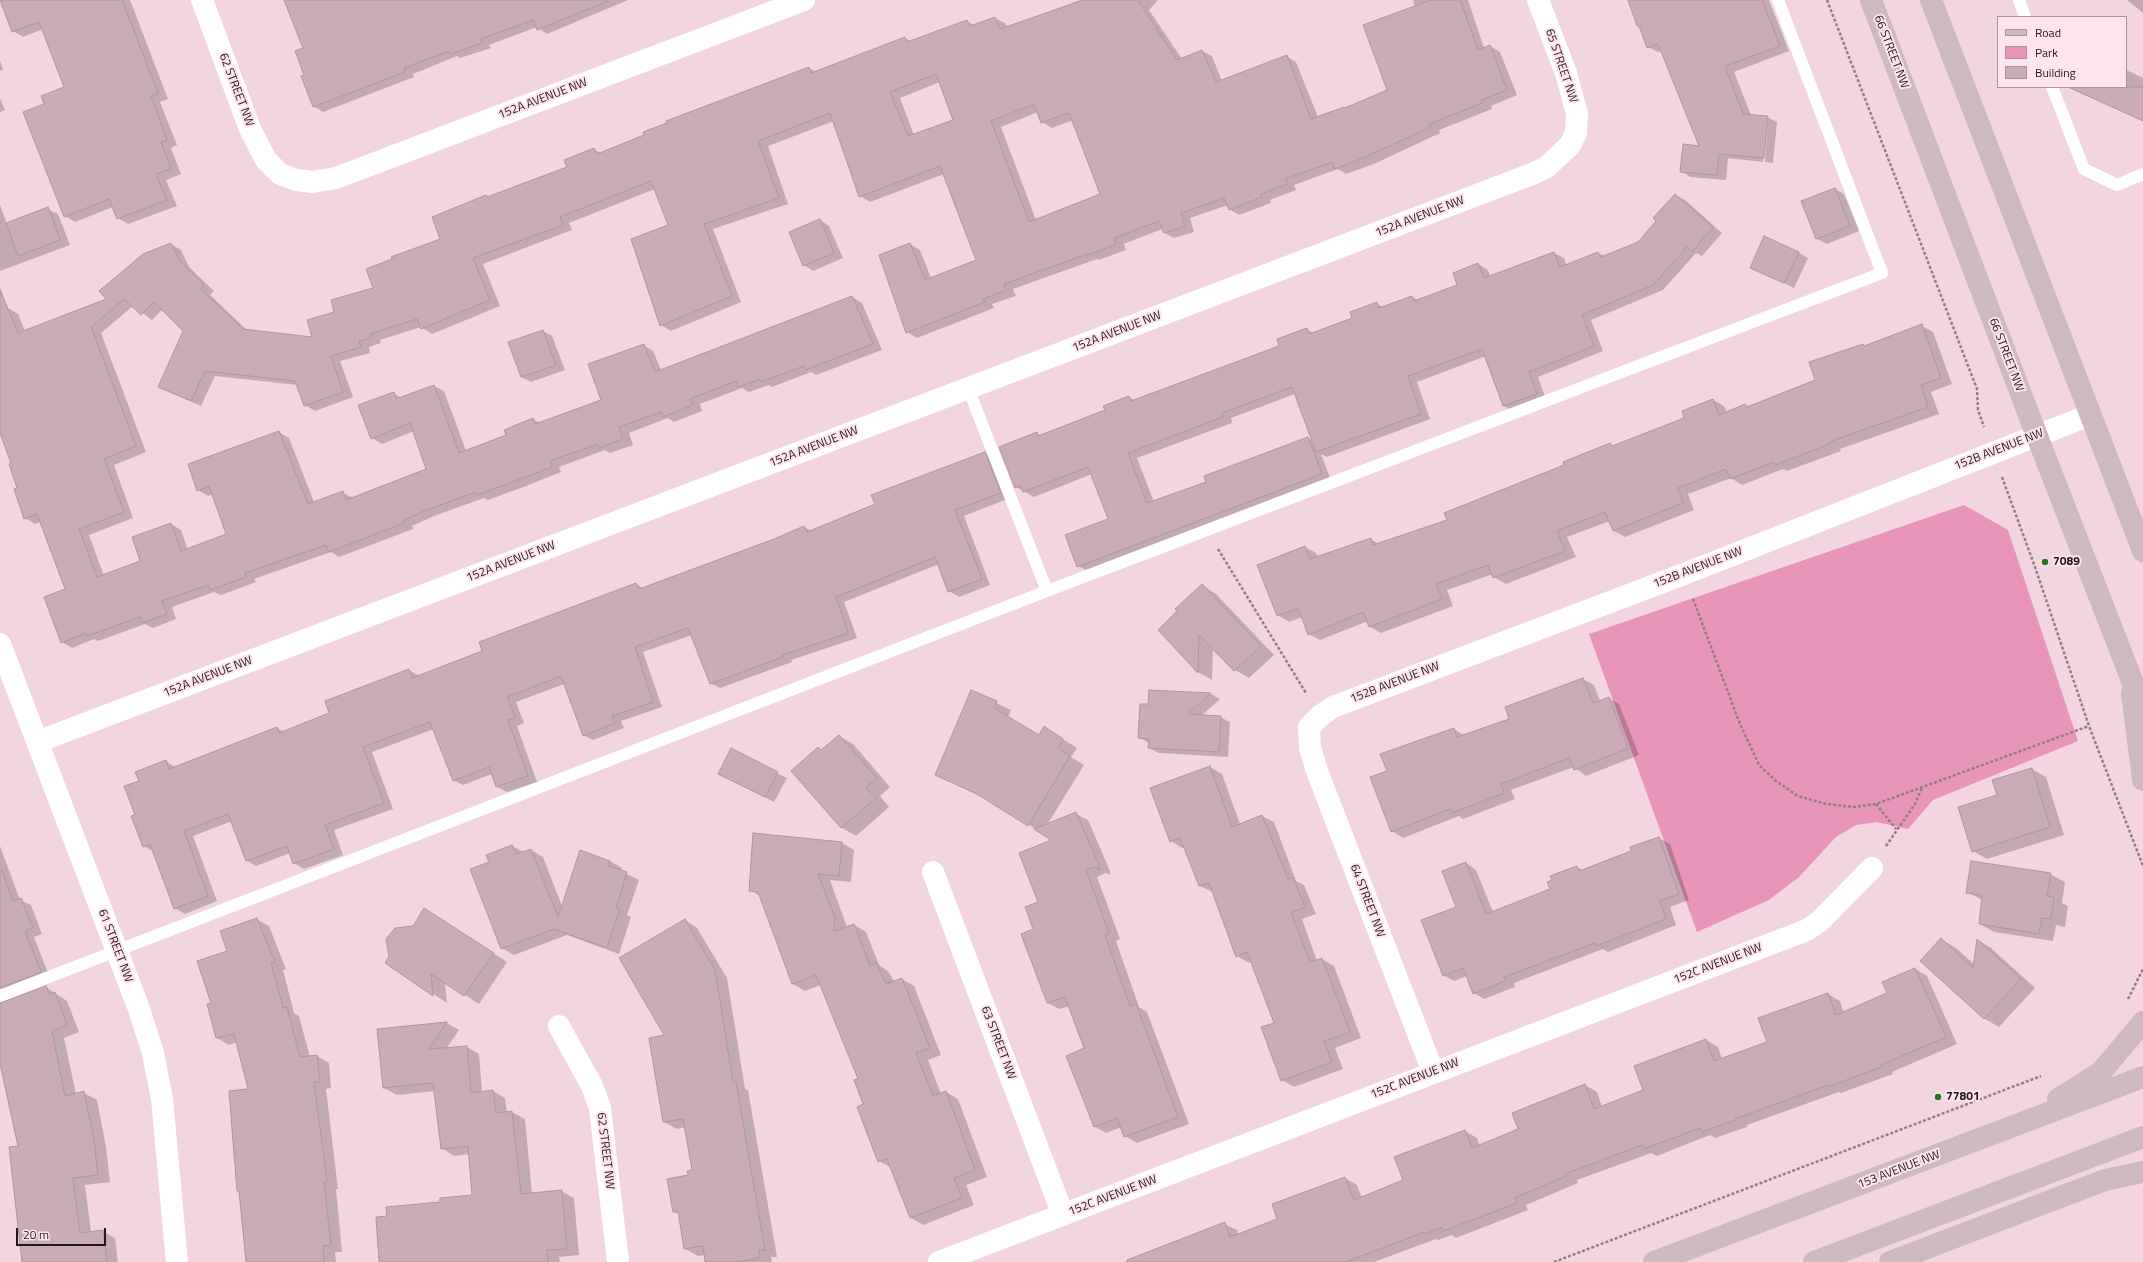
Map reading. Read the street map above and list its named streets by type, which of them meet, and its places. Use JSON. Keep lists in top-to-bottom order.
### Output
{
  "streets": {
    "main road": ["66 STREET NW", "153 AVENUE NW"],
    "street": [
      "65 STREET NW",
      "62 STREET NW",
      "152A AVENUE NW",
      "152B AVENUE NW",
      "64 STREET NW",
      "61 STREET NW",
      "152C AVENUE NW",
      "63 STREET NW"
    ]
  },
  "crossings": [
    ["66 STREET NW", "152B AVENUE NW"],
    ["65 STREET NW", "152A AVENUE NW"],
    ["62 STREET NW", "152A AVENUE NW"],
    ["152A AVENUE NW", "61 STREET NW"],
    ["152B AVENUE NW", "64 STREET NW"],
    ["64 STREET NW", "152C AVENUE NW"],
    ["152C AVENUE NW", "63 STREET NW"]
  ],
  "places": ["7089", "77801"],
  "legend": ["Road", "Park", "Building"],
  "scale_bar": "20 m"
}
